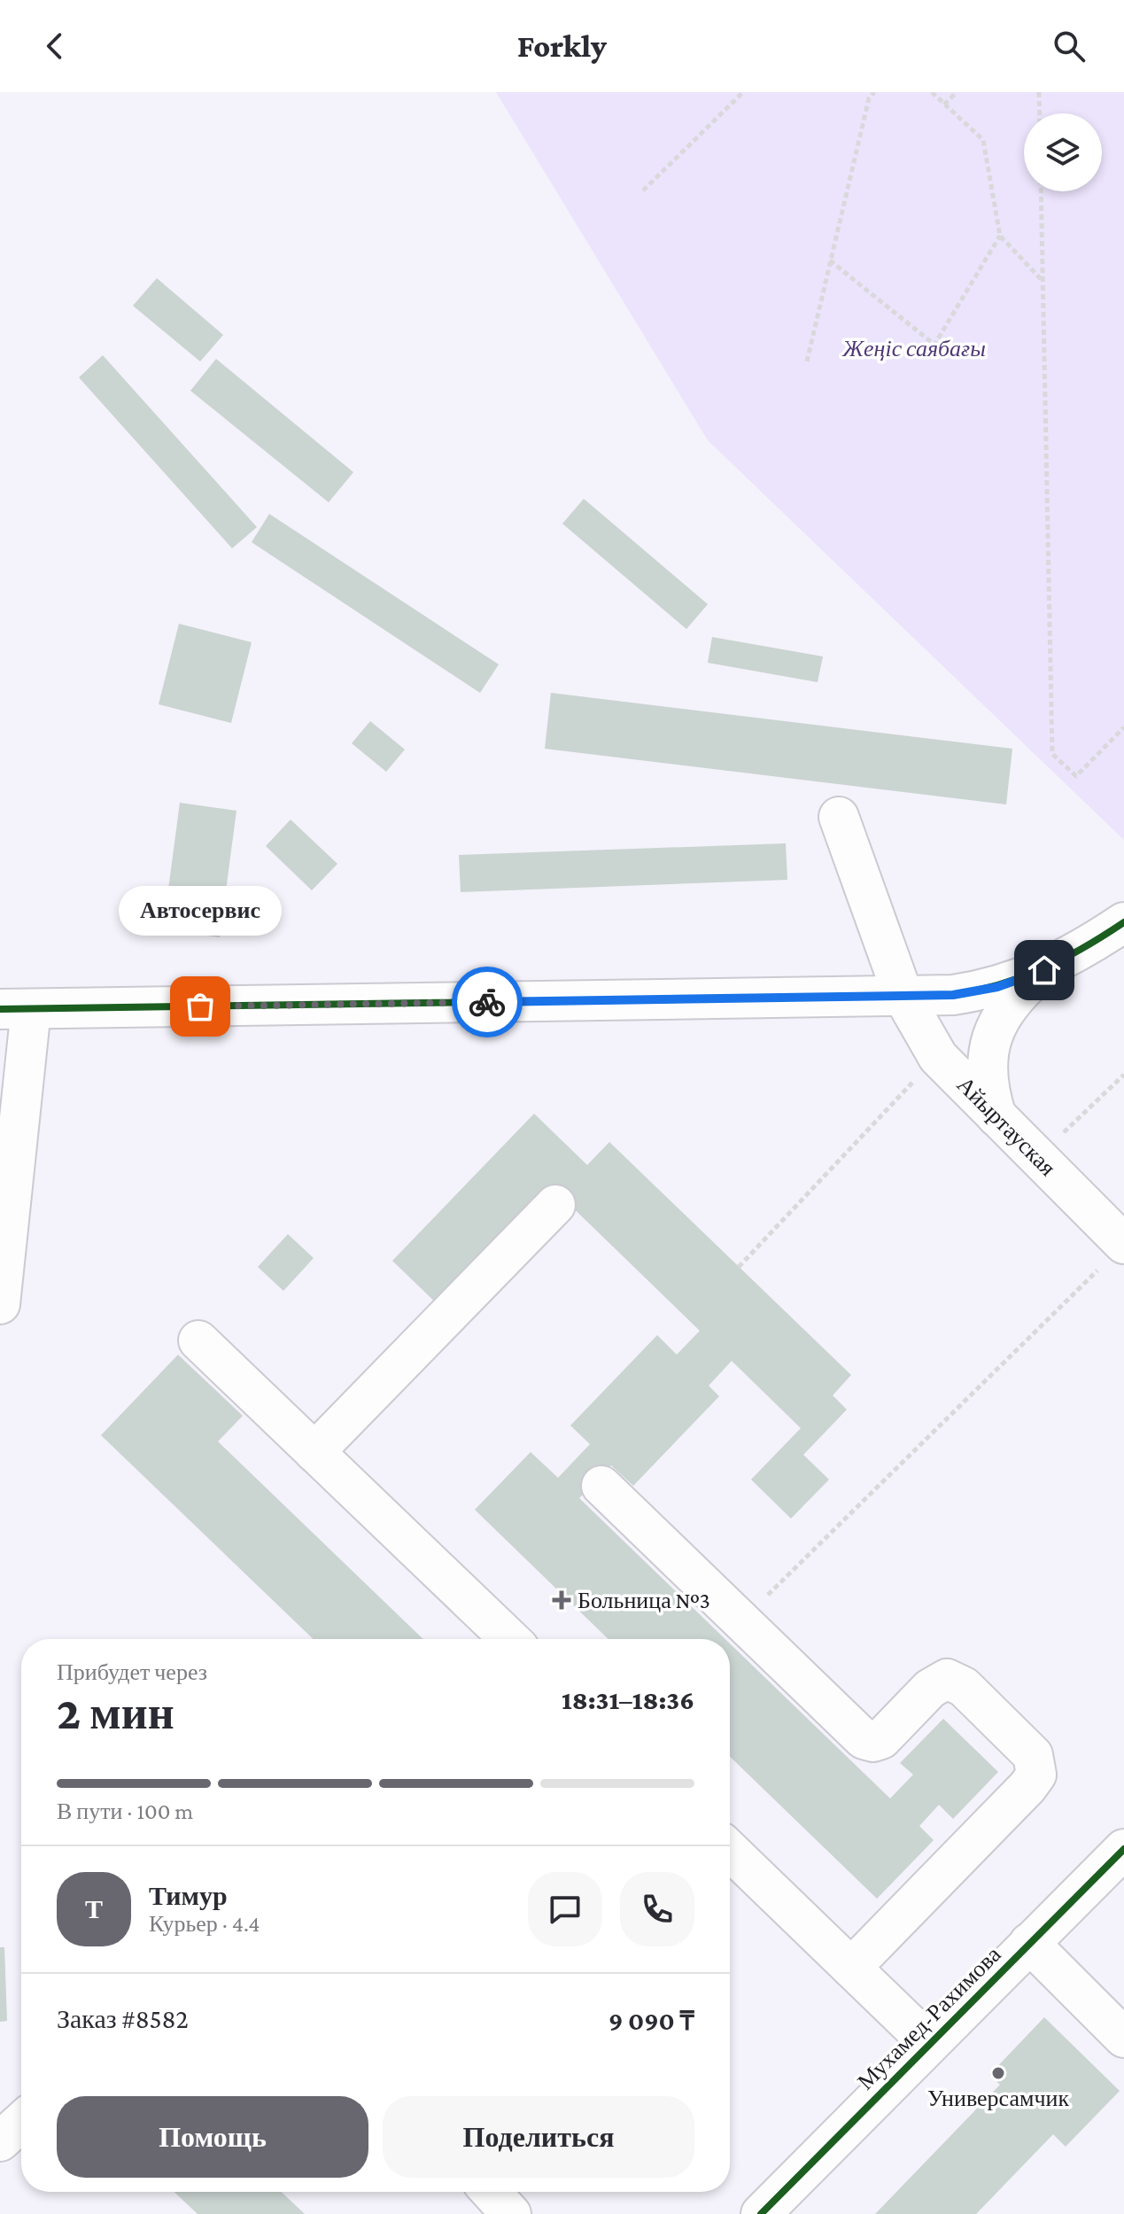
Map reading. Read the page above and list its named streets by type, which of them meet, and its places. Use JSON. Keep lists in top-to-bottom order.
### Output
{
  "streets": {
    "street": ["Айыртауская", "Мухамед-Рахимова"]
  },
  "parks": ["Жеңіс саябағы"],
  "places": {
    "other": ["Автосервис", "Универсамчик"],
    "health": ["Больница №3"]
  },
  "page": {
    "header": "Forkly",
    "bubble": "Автосервис",
    "heading": ["2 мин", "Прибудет через", "18:31–18:36"],
    "panel": [
      "Тимур",
      "Курьер · 4.4",
      "Заказ #8582",
      "9 090 ₸"
    ],
    "bar": "В пути · 100 m",
    "round": "Т",
    "buttons": ["Помощь", "Поделиться"]
  }
}
